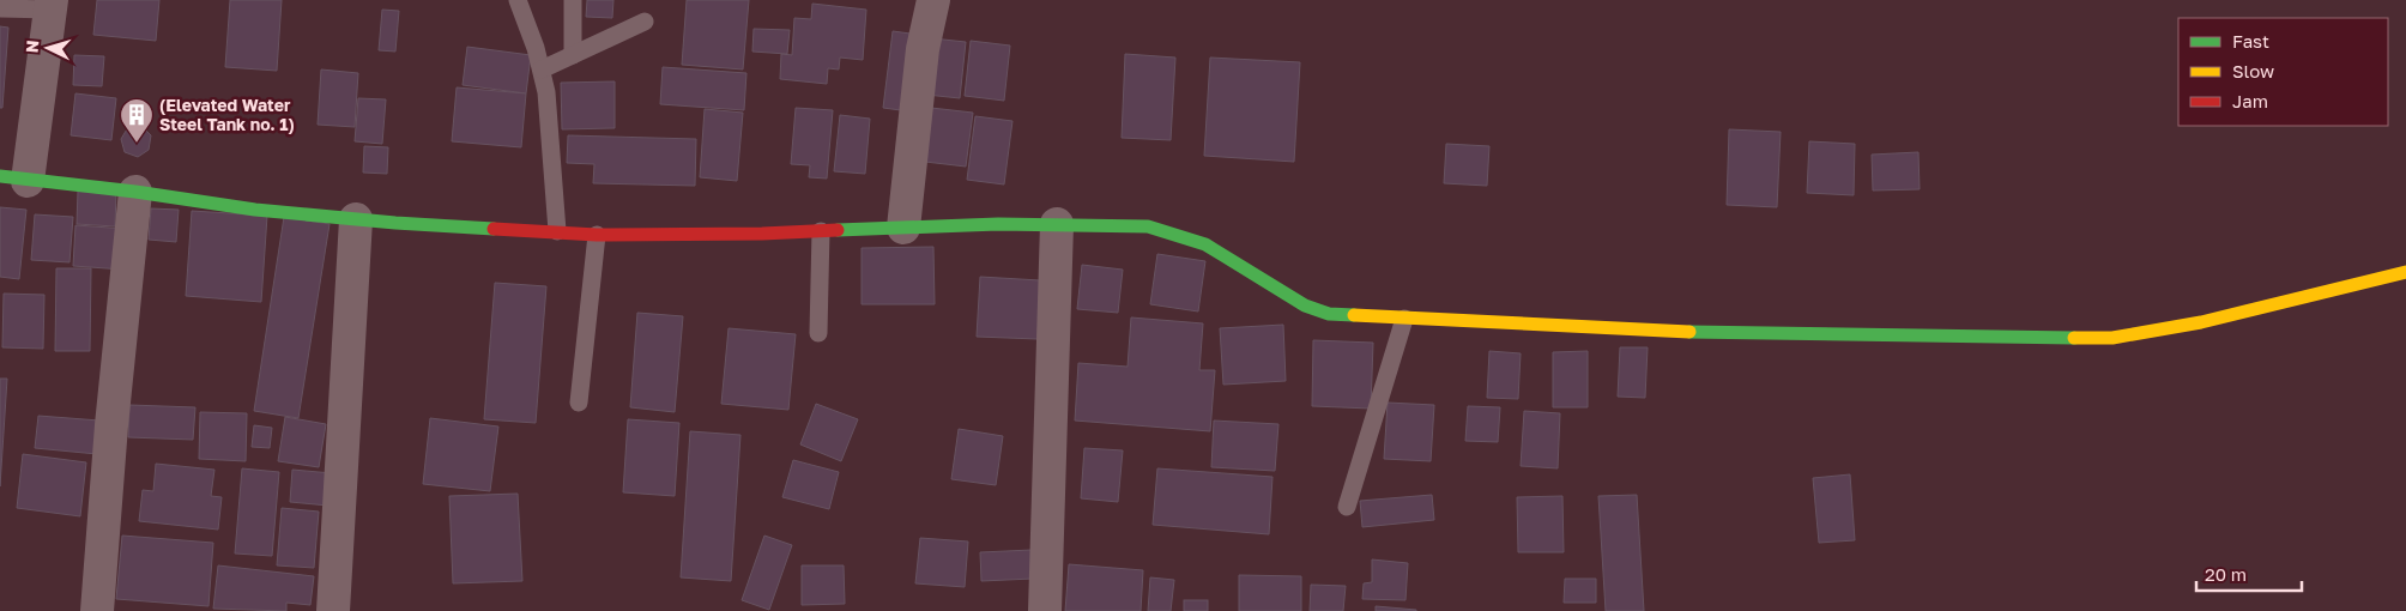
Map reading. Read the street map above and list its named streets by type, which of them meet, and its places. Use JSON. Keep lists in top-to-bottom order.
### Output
{
  "places": {
    "building": ["(Elevated Water Steel Tank no. 1)"]
  },
  "legend": ["Fast", "Slow", "Jam"],
  "scale_bar": "20 m",
  "north": "left"
}
